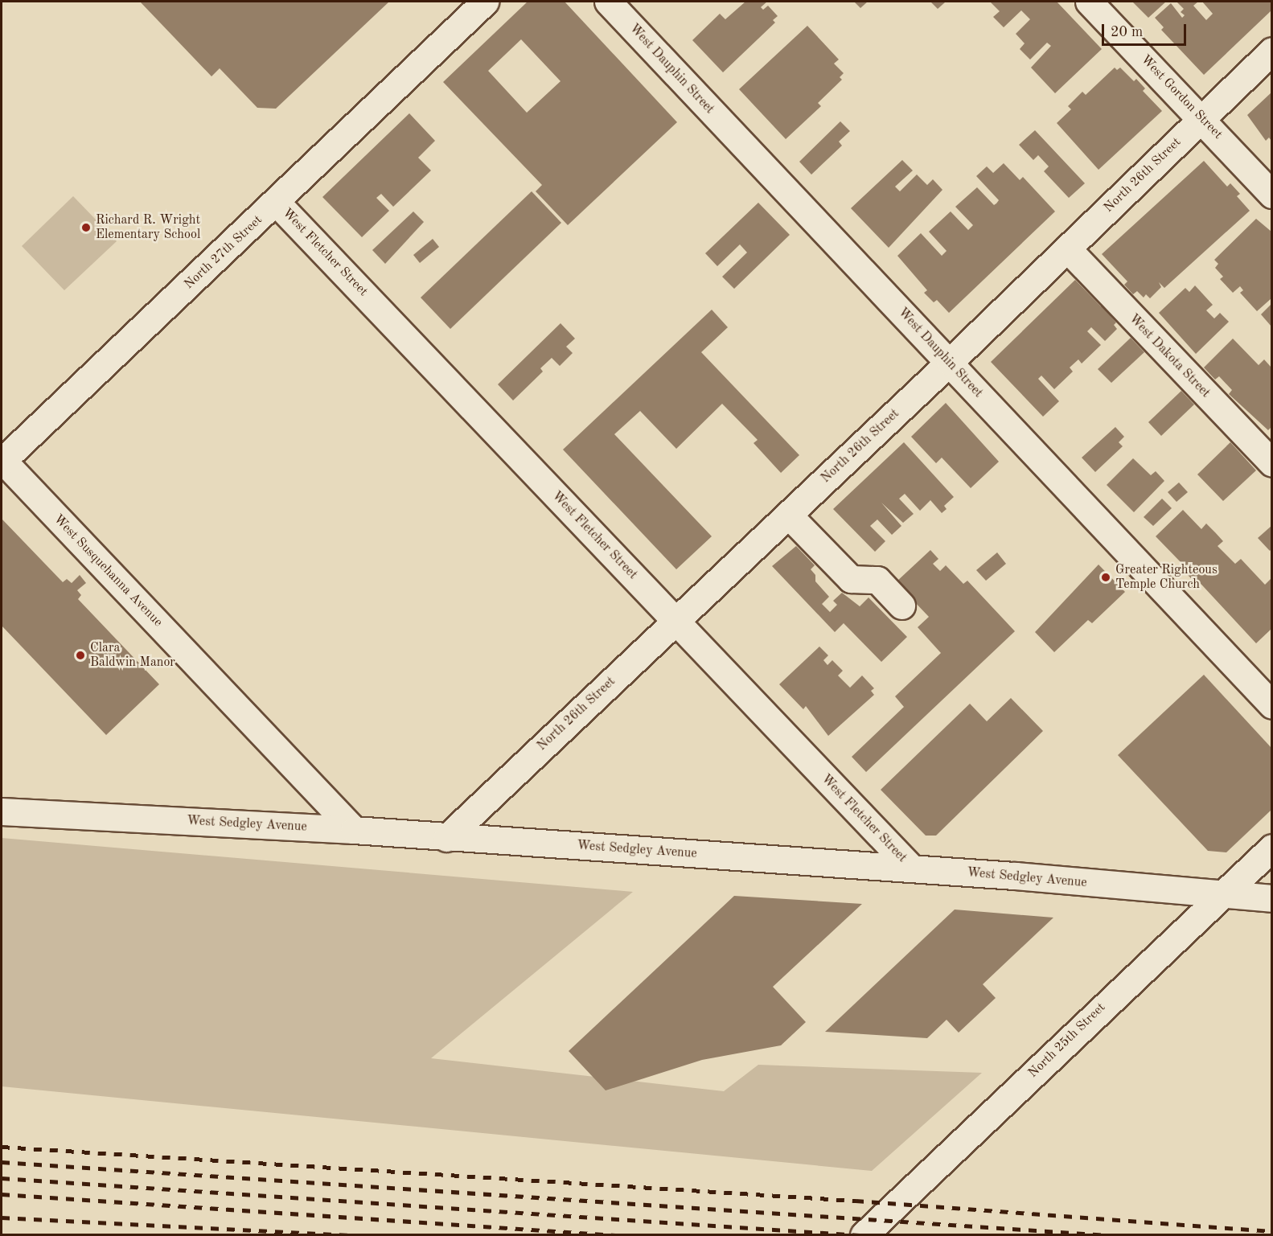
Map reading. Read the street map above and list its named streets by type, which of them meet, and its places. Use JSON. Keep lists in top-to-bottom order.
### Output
{
  "streets": {
    "street": [
      "West Dauphin Street",
      "West Gordon Street",
      "North 26th Street",
      "North 27th Street",
      "West Fletcher Street",
      "West Dakota Street",
      "West Susquehanna Avenue",
      "West Sedgley Avenue",
      "North 25th Street"
    ]
  },
  "crossings": [
    ["West Dauphin Street", "North 26th Street"],
    ["West Gordon Street", "North 26th Street"],
    ["North 26th Street", "West Fletcher Street"],
    ["North 26th Street", "West Dakota Street"],
    ["North 26th Street", "West Sedgley Avenue"],
    ["North 27th Street", "West Fletcher Street"],
    ["North 27th Street", "West Susquehanna Avenue"],
    ["West Fletcher Street", "West Sedgley Avenue"],
    ["West Susquehanna Avenue", "West Sedgley Avenue"],
    ["West Sedgley Avenue", "North 25th Street"]
  ],
  "places": ["Richard R. Wright Elementary School", "Greater Righteous Temple Church", "Clara Baldwin Manor"],
  "scale_bar": "20 m"
}
